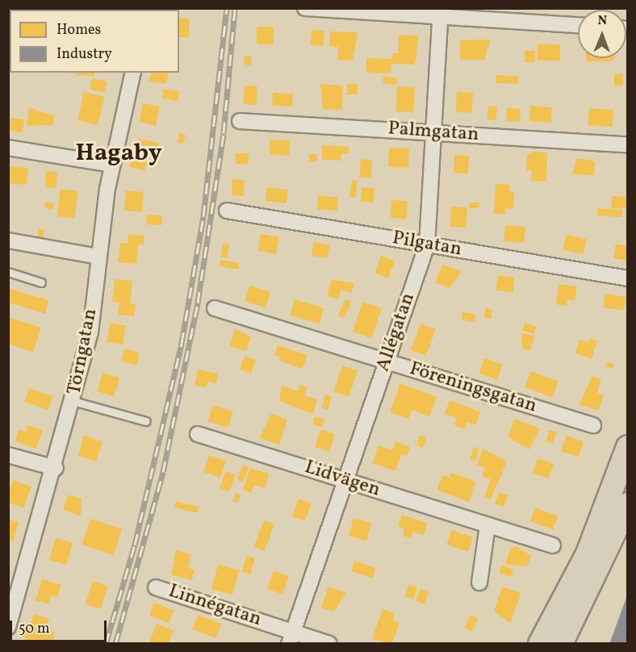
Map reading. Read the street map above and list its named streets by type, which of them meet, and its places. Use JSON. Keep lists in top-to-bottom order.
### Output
{
  "streets": {
    "street": [
      "Palmgatan",
      "Pilgatan",
      "Allégatan",
      "Törngatan",
      "Föreningsgatan",
      "Lidvägen",
      "Linnégatan"
    ]
  },
  "crossings": [
    ["Palmgatan", "Allégatan"],
    ["Pilgatan", "Allégatan"],
    ["Allégatan", "Föreningsgatan"],
    ["Allégatan", "Lidvägen"],
    ["Allégatan", "Linnégatan"]
  ],
  "districts": ["Hagaby"],
  "legend": ["Homes", "Industry"],
  "scale_bar": "50 m",
  "north": "top"
}
